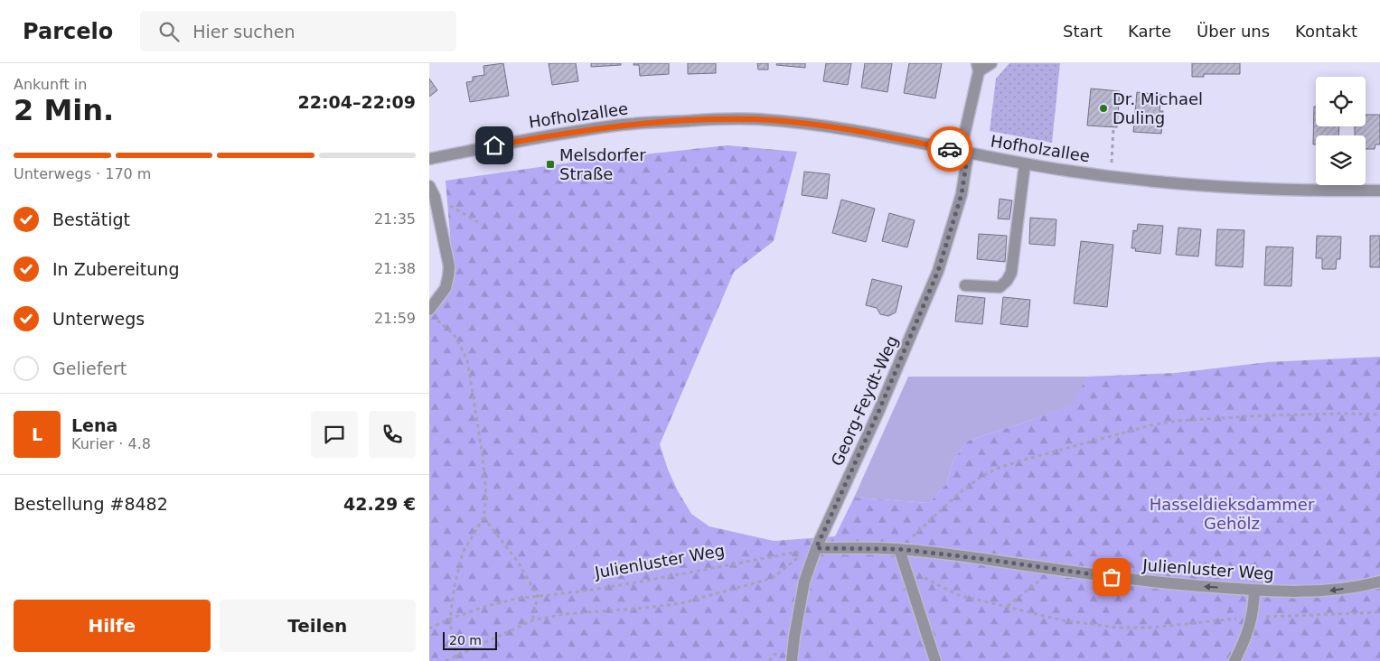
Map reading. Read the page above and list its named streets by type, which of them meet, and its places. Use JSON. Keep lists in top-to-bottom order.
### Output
{
  "streets": {
    "street": ["Hofholzallee", "Georg-Feydt-Weg", "Julienluster Weg"]
  },
  "crossings": [
    ["Hofholzallee", "Georg-Feydt-Weg"],
    ["Georg-Feydt-Weg", "Julienluster Weg"]
  ],
  "parks": ["Hasseldieksdammer Gehölz"],
  "places": {
    "other": ["Dr. Michael Duling"],
    "transit": ["Melsdorfer Straße"]
  },
  "scale_bar": "20 m",
  "page": {
    "header": "Parcelo",
    "search": "Hier suchen",
    "nav": [
      "Start",
      "Karte",
      "Über uns",
      "Kontakt"
    ],
    "heading": ["2 Min.", "Ankunft in", "22:04–22:09"],
    "panel": [
      "Lena",
      "Kurier · 4.8",
      "Bestellung #8482",
      "42.29 €"
    ],
    "bar": "Unterwegs · 170 m",
    "list": [
      ["Bestätigt", "21:35"],
      ["In Zubereitung", "21:38"],
      ["Unterwegs", "21:59"],
      "Geliefert"
    ],
    "round": "L",
    "buttons": ["Hilfe", "Teilen"],
    "scale": "20 m"
  }
}
